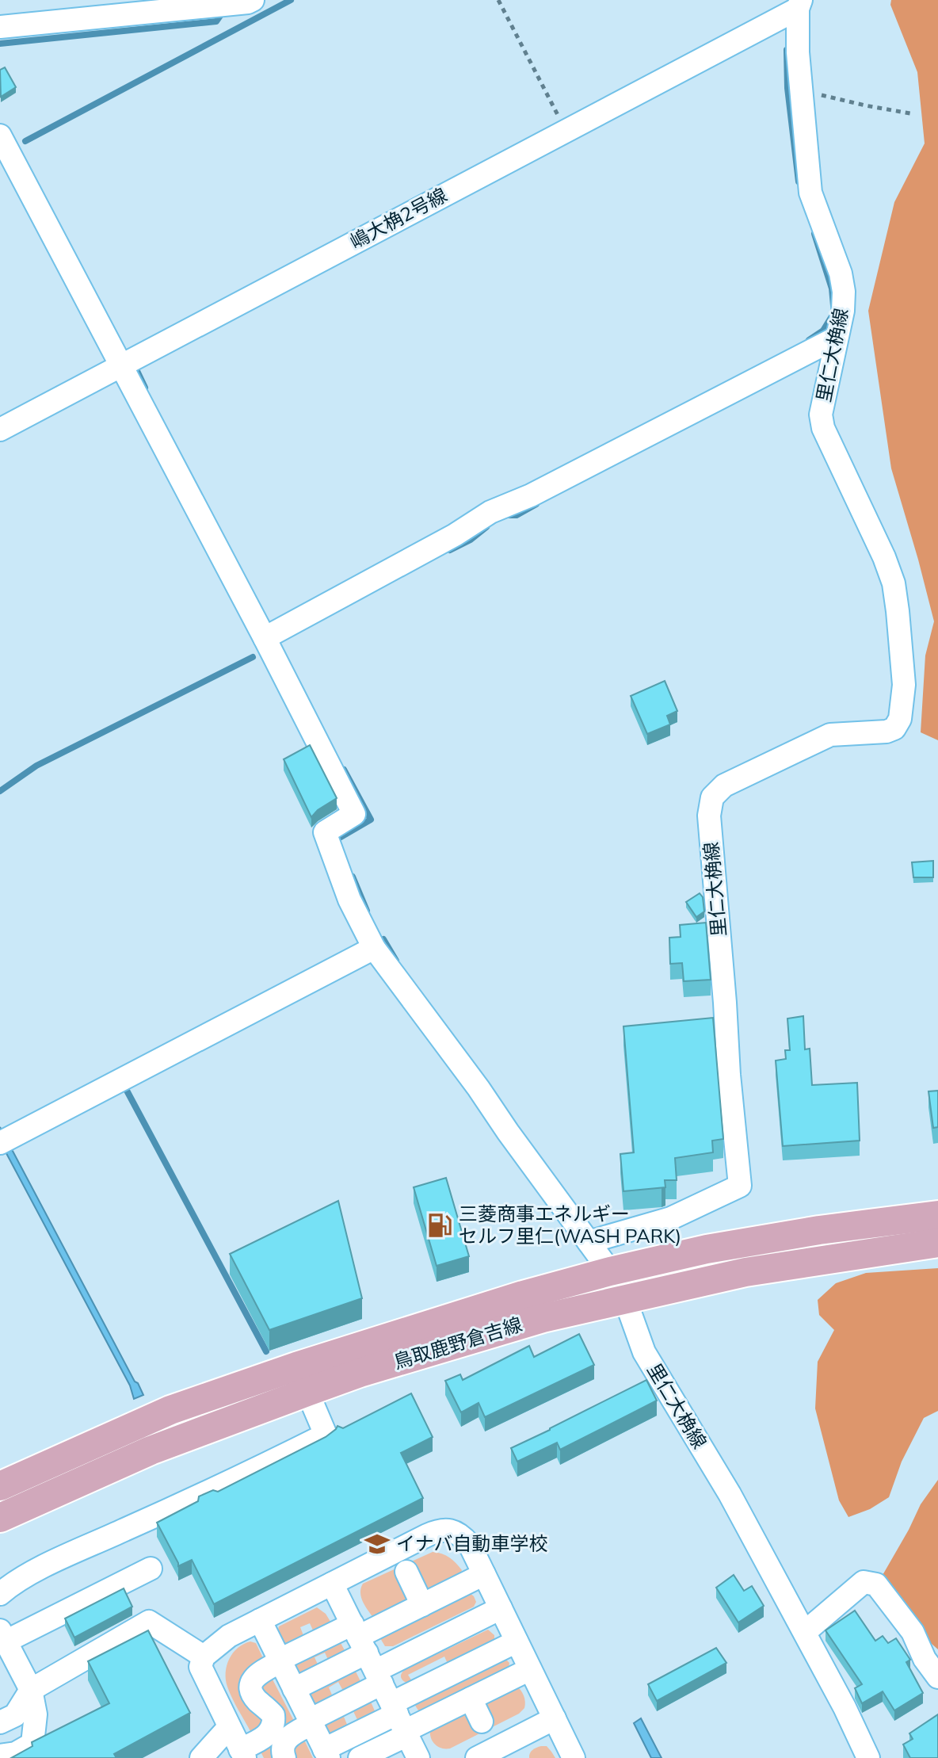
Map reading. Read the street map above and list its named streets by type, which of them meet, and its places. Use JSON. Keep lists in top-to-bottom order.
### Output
{
  "streets": {
    "main road": ["鳥取鹿野倉吉線"],
    "street": ["嶋大桷2号線", "里仁大桷線"]
  },
  "crossings": [
    ["嶋大桷2号線", "里仁大桷線"],
    ["里仁大桷線", "鳥取鹿野倉吉線"]
  ],
  "places": {
    "fuel station": ["三菱商事エネルギー セルフ里仁(WASH PARK)"],
    "school or university": ["イナバ自動車学校"]
  }
}
